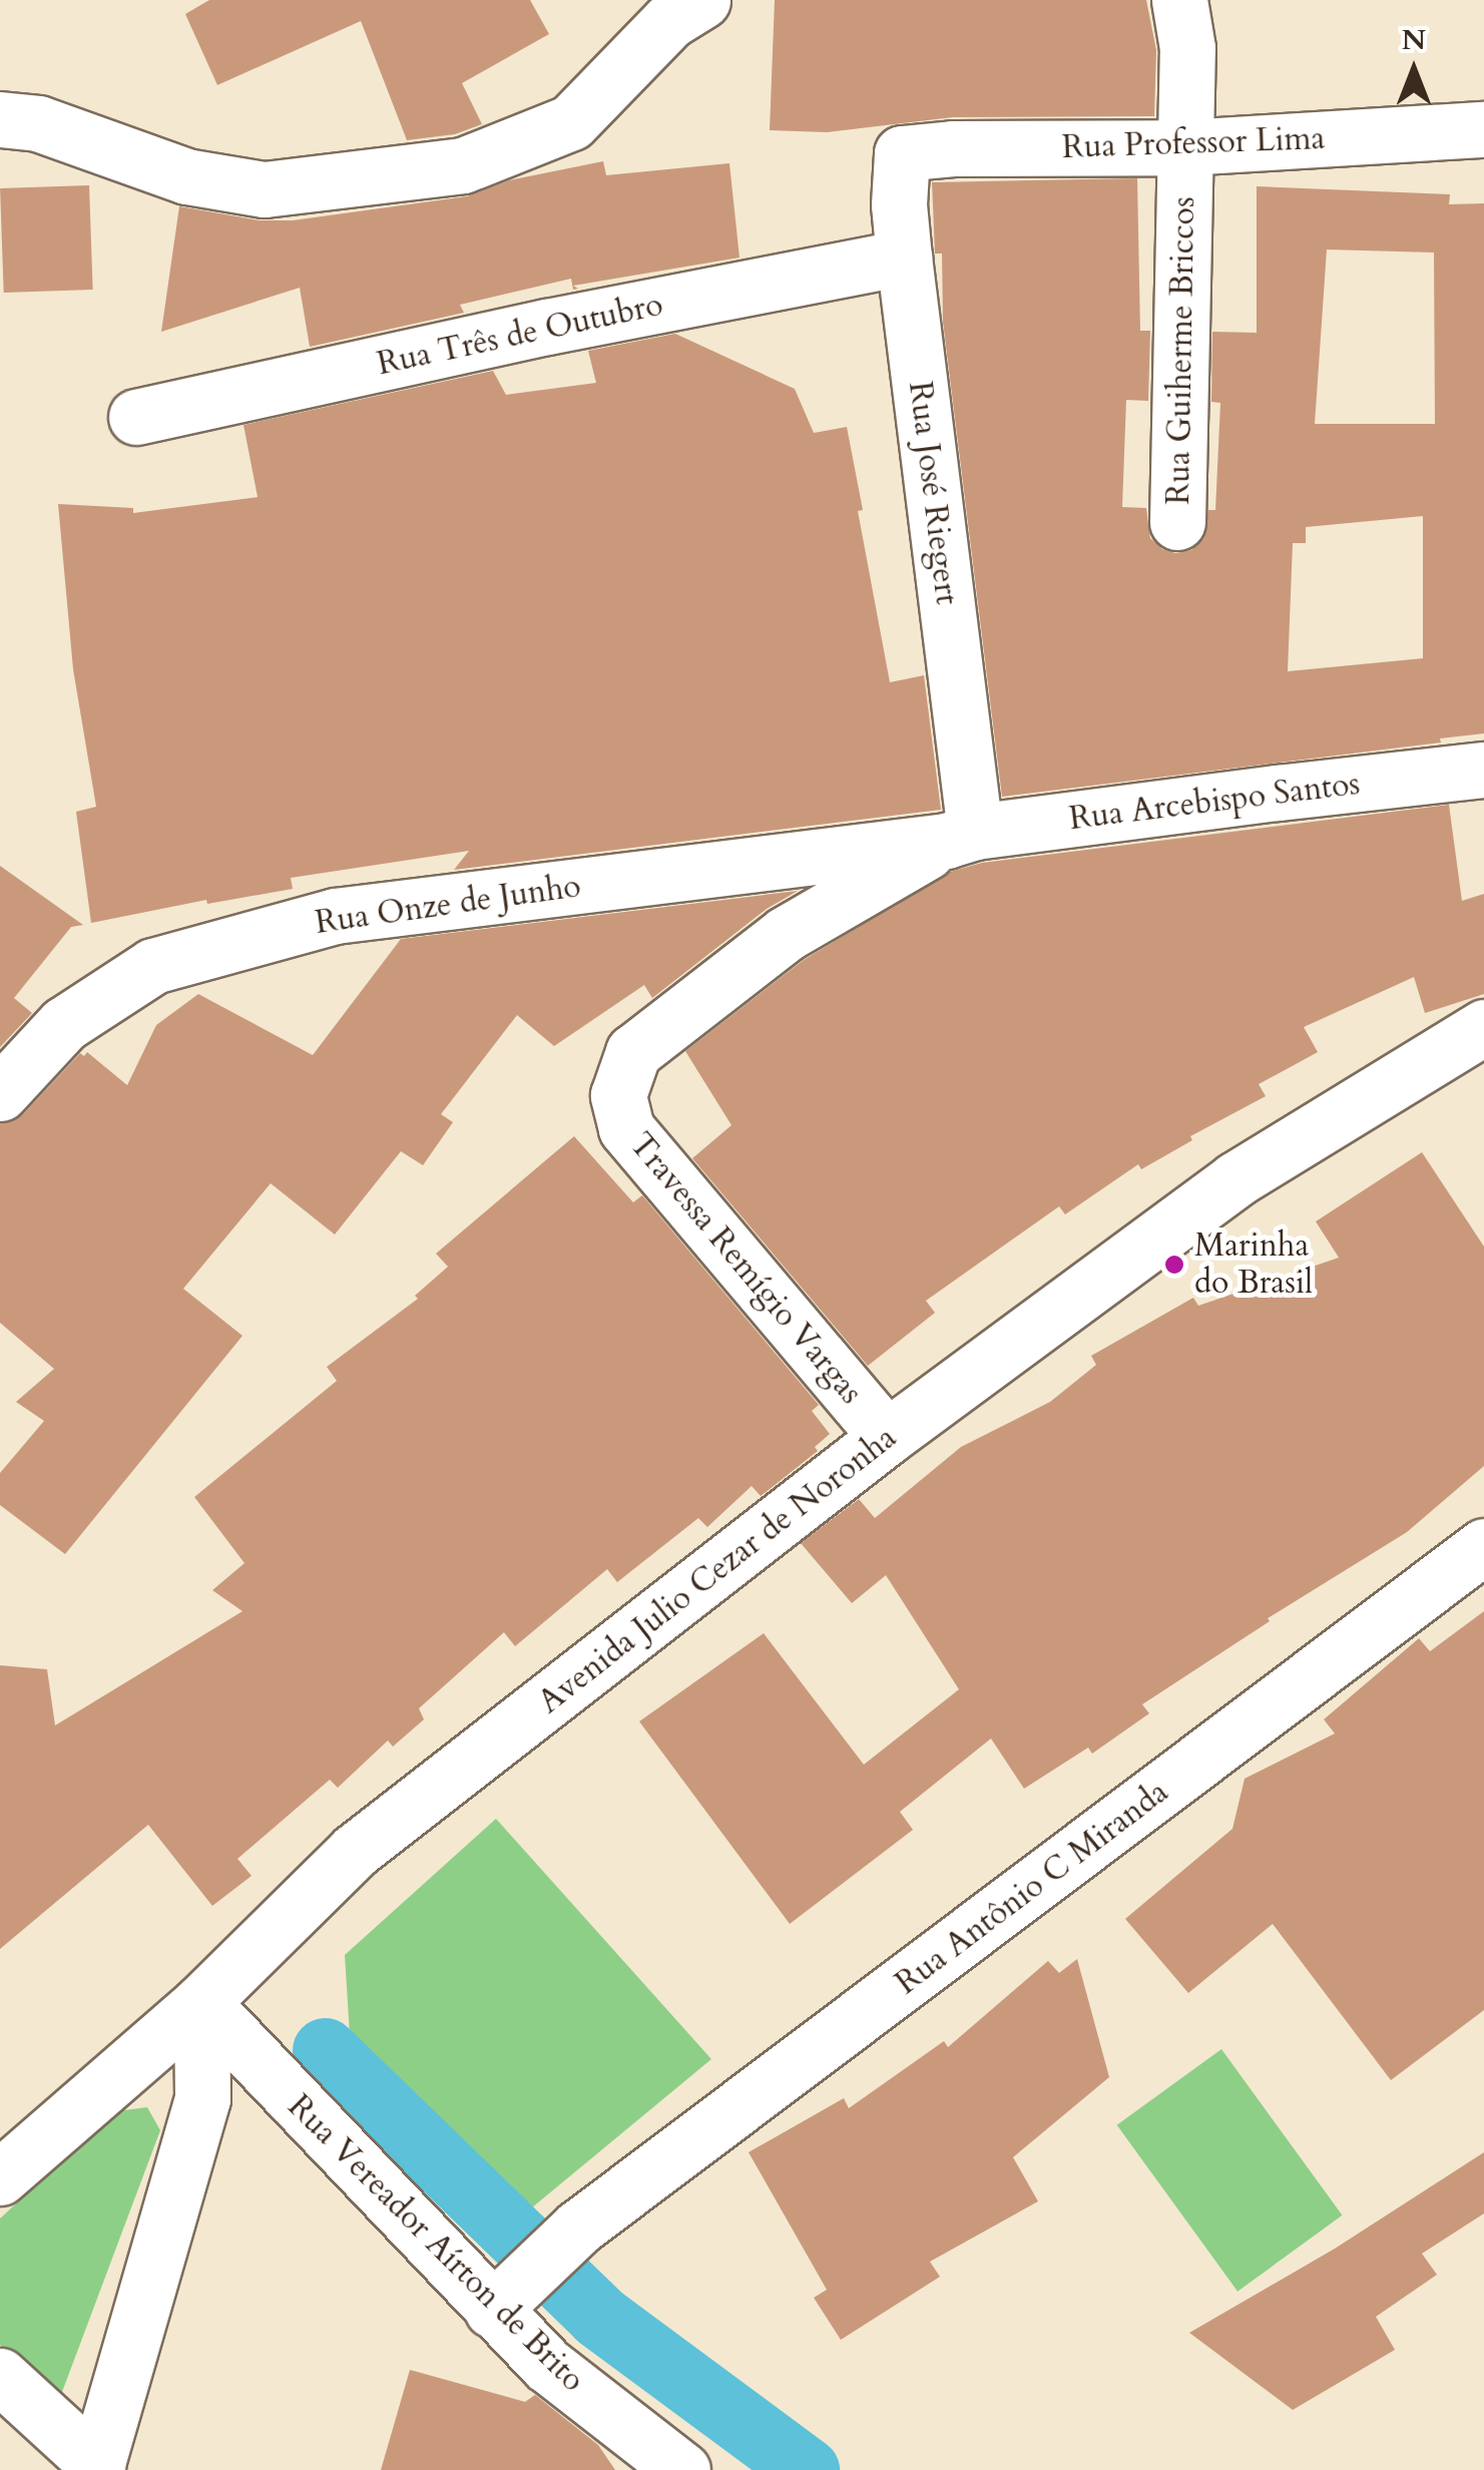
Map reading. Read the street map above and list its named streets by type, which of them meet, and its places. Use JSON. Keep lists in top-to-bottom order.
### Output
{
  "streets": {
    "street": [
      "Rua Professor Lima",
      "Rua Três de Outubro",
      "Rua Guiherme Briccos",
      "Rua José Riegert",
      "Rua Arcebispo Santos",
      "Rua Onze de Junho",
      "Travessa Remígio Vargas",
      "Avenida Julio Cezar de Noronha",
      "Rua Antônio C Miranda",
      "Rua Vereador Aírton de Brito"
    ]
  },
  "crossings": [
    ["Rua Professor Lima", "Rua Guiherme Briccos"],
    ["Rua Professor Lima", "Rua José Riegert"],
    ["Rua Três de Outubro", "Rua José Riegert"],
    ["Rua José Riegert", "Rua Arcebispo Santos"],
    ["Rua José Riegert", "Rua Onze de Junho"],
    ["Rua José Riegert", "Travessa Remígio Vargas"],
    ["Rua Arcebispo Santos", "Rua Onze de Junho"],
    ["Rua Arcebispo Santos", "Travessa Remígio Vargas"],
    ["Rua Onze de Junho", "Travessa Remígio Vargas"],
    ["Travessa Remígio Vargas", "Avenida Julio Cezar de Noronha"],
    ["Avenida Julio Cezar de Noronha", "Rua Vereador Aírton de Brito"],
    ["Rua Antônio C Miranda", "Rua Vereador Aírton de Brito"]
  ],
  "places": ["Marinha do Brasil"],
  "north": "top"
}
